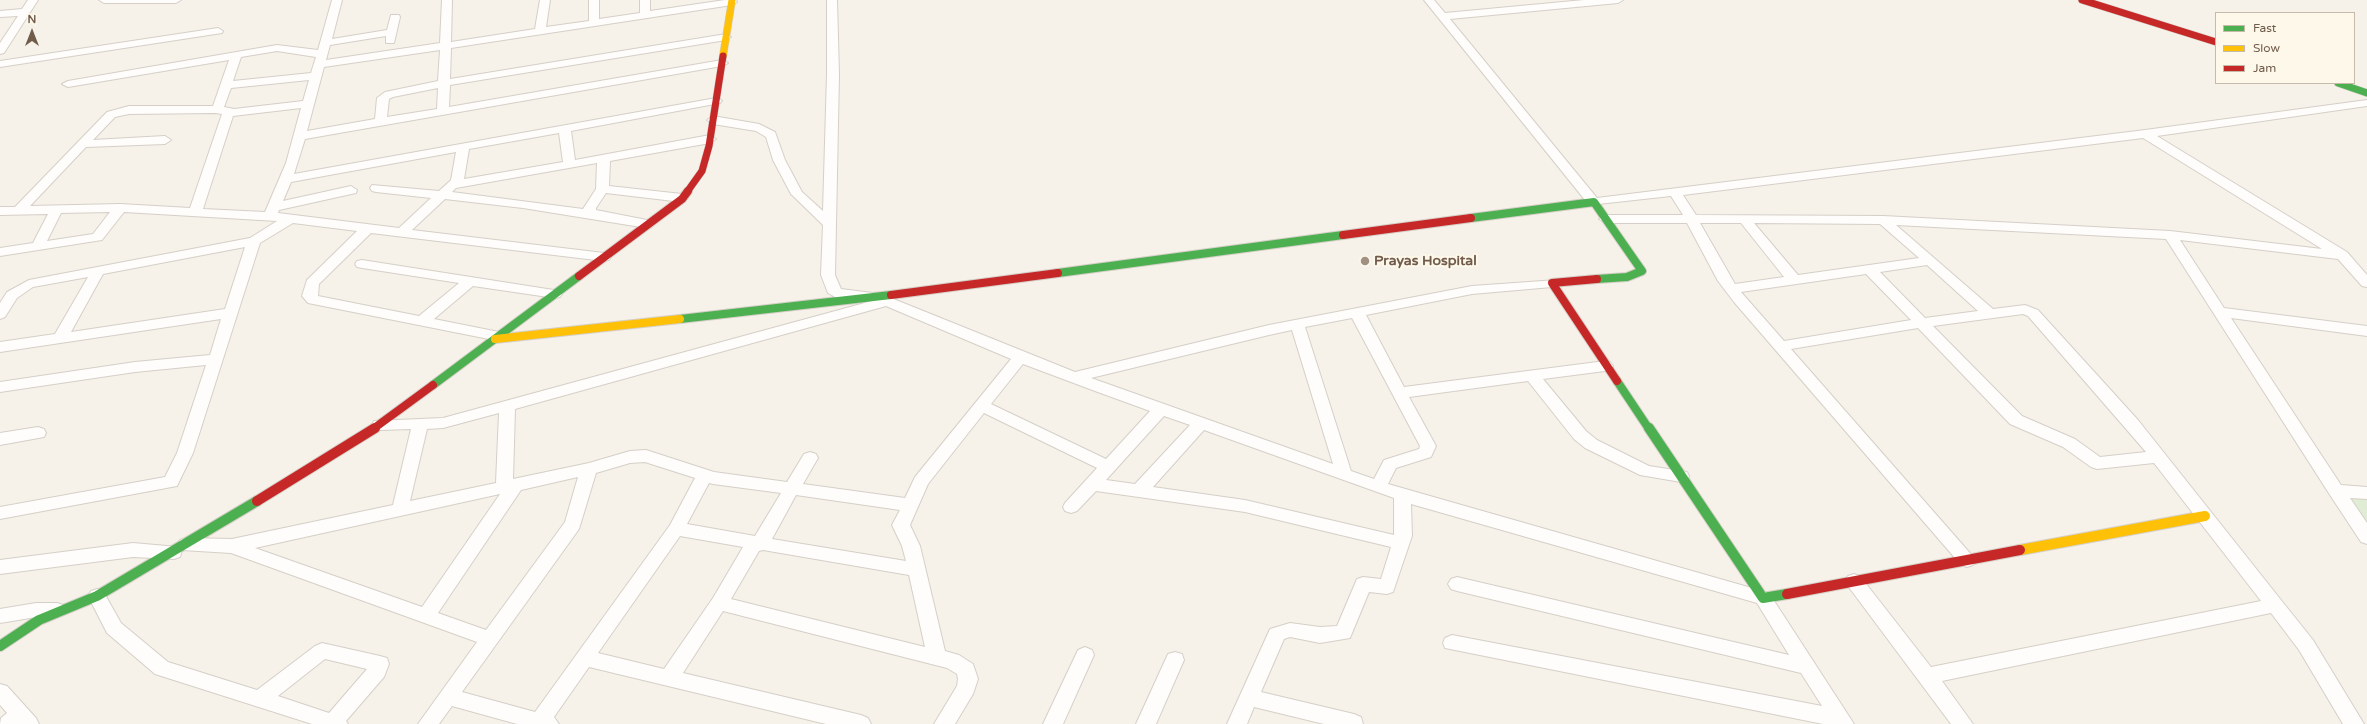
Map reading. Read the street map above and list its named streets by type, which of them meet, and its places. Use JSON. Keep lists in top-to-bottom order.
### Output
{
  "places": ["Prayas Hospital"],
  "legend": ["Fast", "Slow", "Jam"],
  "north": "top"
}
